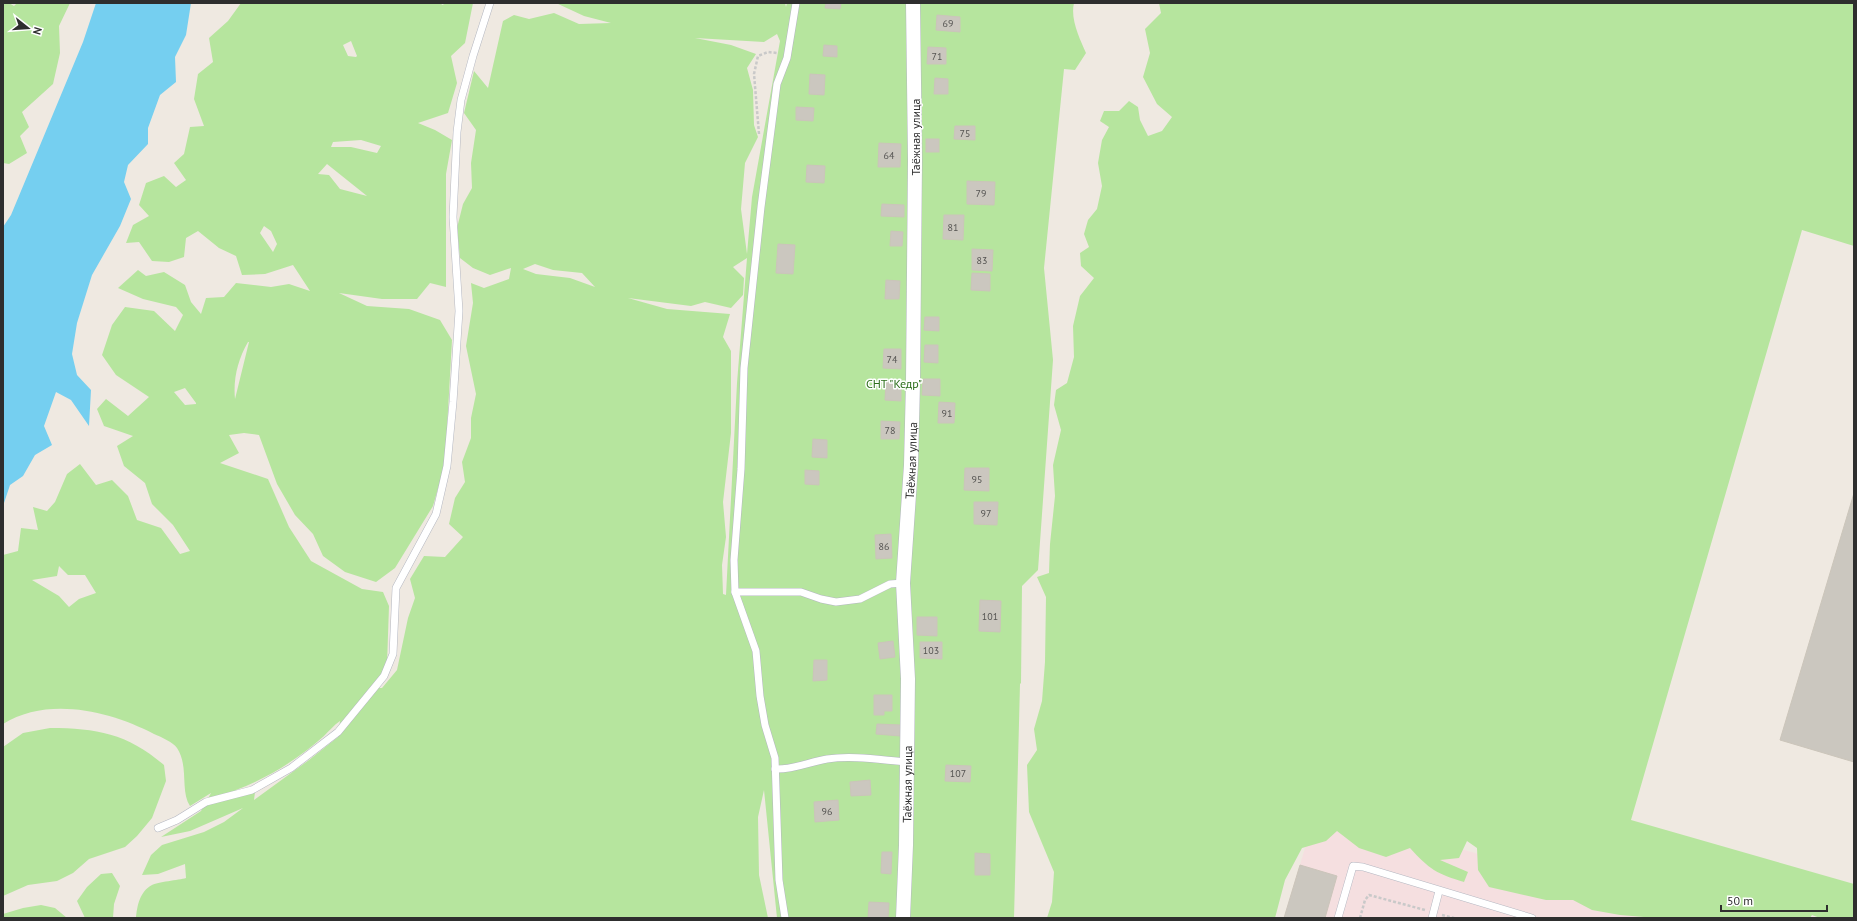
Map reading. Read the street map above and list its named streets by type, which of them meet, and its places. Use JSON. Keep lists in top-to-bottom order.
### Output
{
  "streets": {
    "street": ["Таёжная улица"]
  },
  "parks": ["СНТ \"Кедр\""],
  "house_numbers": [
    "69",
    "71",
    "75",
    "64",
    "79",
    "81",
    "83",
    "74",
    "91",
    "78",
    "95",
    "97",
    "86",
    "101",
    "103",
    "107",
    "96"
  ],
  "scale_bar": "50 m",
  "north": "right"
}
